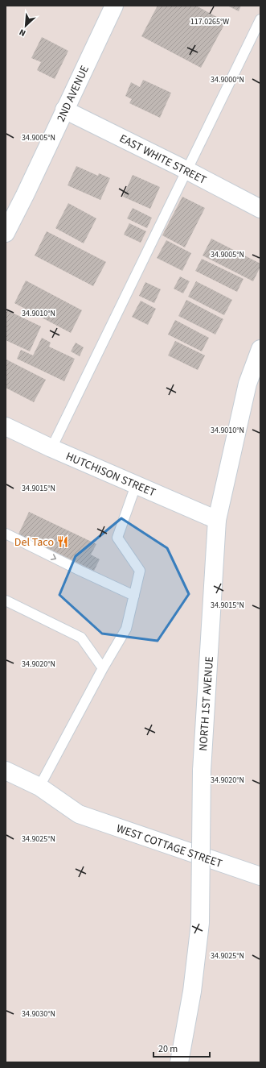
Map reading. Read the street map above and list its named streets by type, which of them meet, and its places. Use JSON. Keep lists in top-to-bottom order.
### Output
{
  "streets": {
    "street": [
      "2ND AVENUE",
      "EAST WHITE STREET",
      "HUTCHISON STREET",
      "NORTH 1ST AVENUE",
      "WEST COTTAGE STREET"
    ]
  },
  "crossings": [
    ["2ND AVENUE", "EAST WHITE STREET"],
    ["HUTCHISON STREET", "NORTH 1ST AVENUE"]
  ],
  "places": {
    "restaurant": ["Del Taco"]
  },
  "scale_bar": "20 m",
  "north": "bottom left",
  "coordinates": [
    "117.0265°W",
    "34.9000°N",
    "34.9005°N",
    "34.9010°N",
    "34.9015°N",
    "34.9020°N",
    "34.9025°N",
    "34.9030°N"
  ]
}
